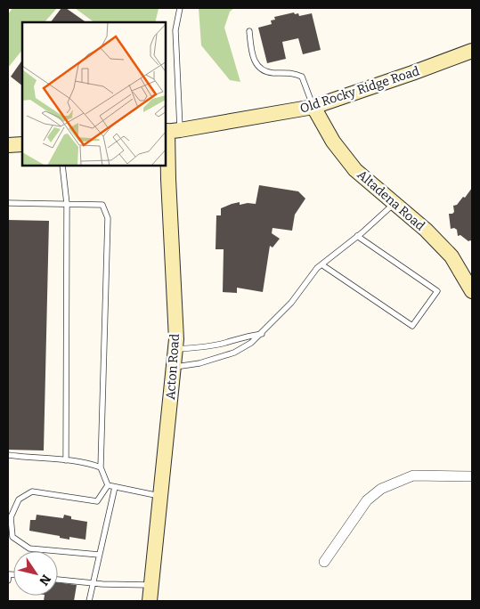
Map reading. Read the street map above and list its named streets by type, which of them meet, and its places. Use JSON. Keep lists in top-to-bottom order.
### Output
{
  "streets": {
    "street": ["Old Rocky Ridge Road", "Altadena Road", "Acton Road"]
  },
  "crossings": [
    ["Old Rocky Ridge Road", "Altadena Road"],
    ["Old Rocky Ridge Road", "Acton Road"]
  ],
  "north": "bottom right"
}
